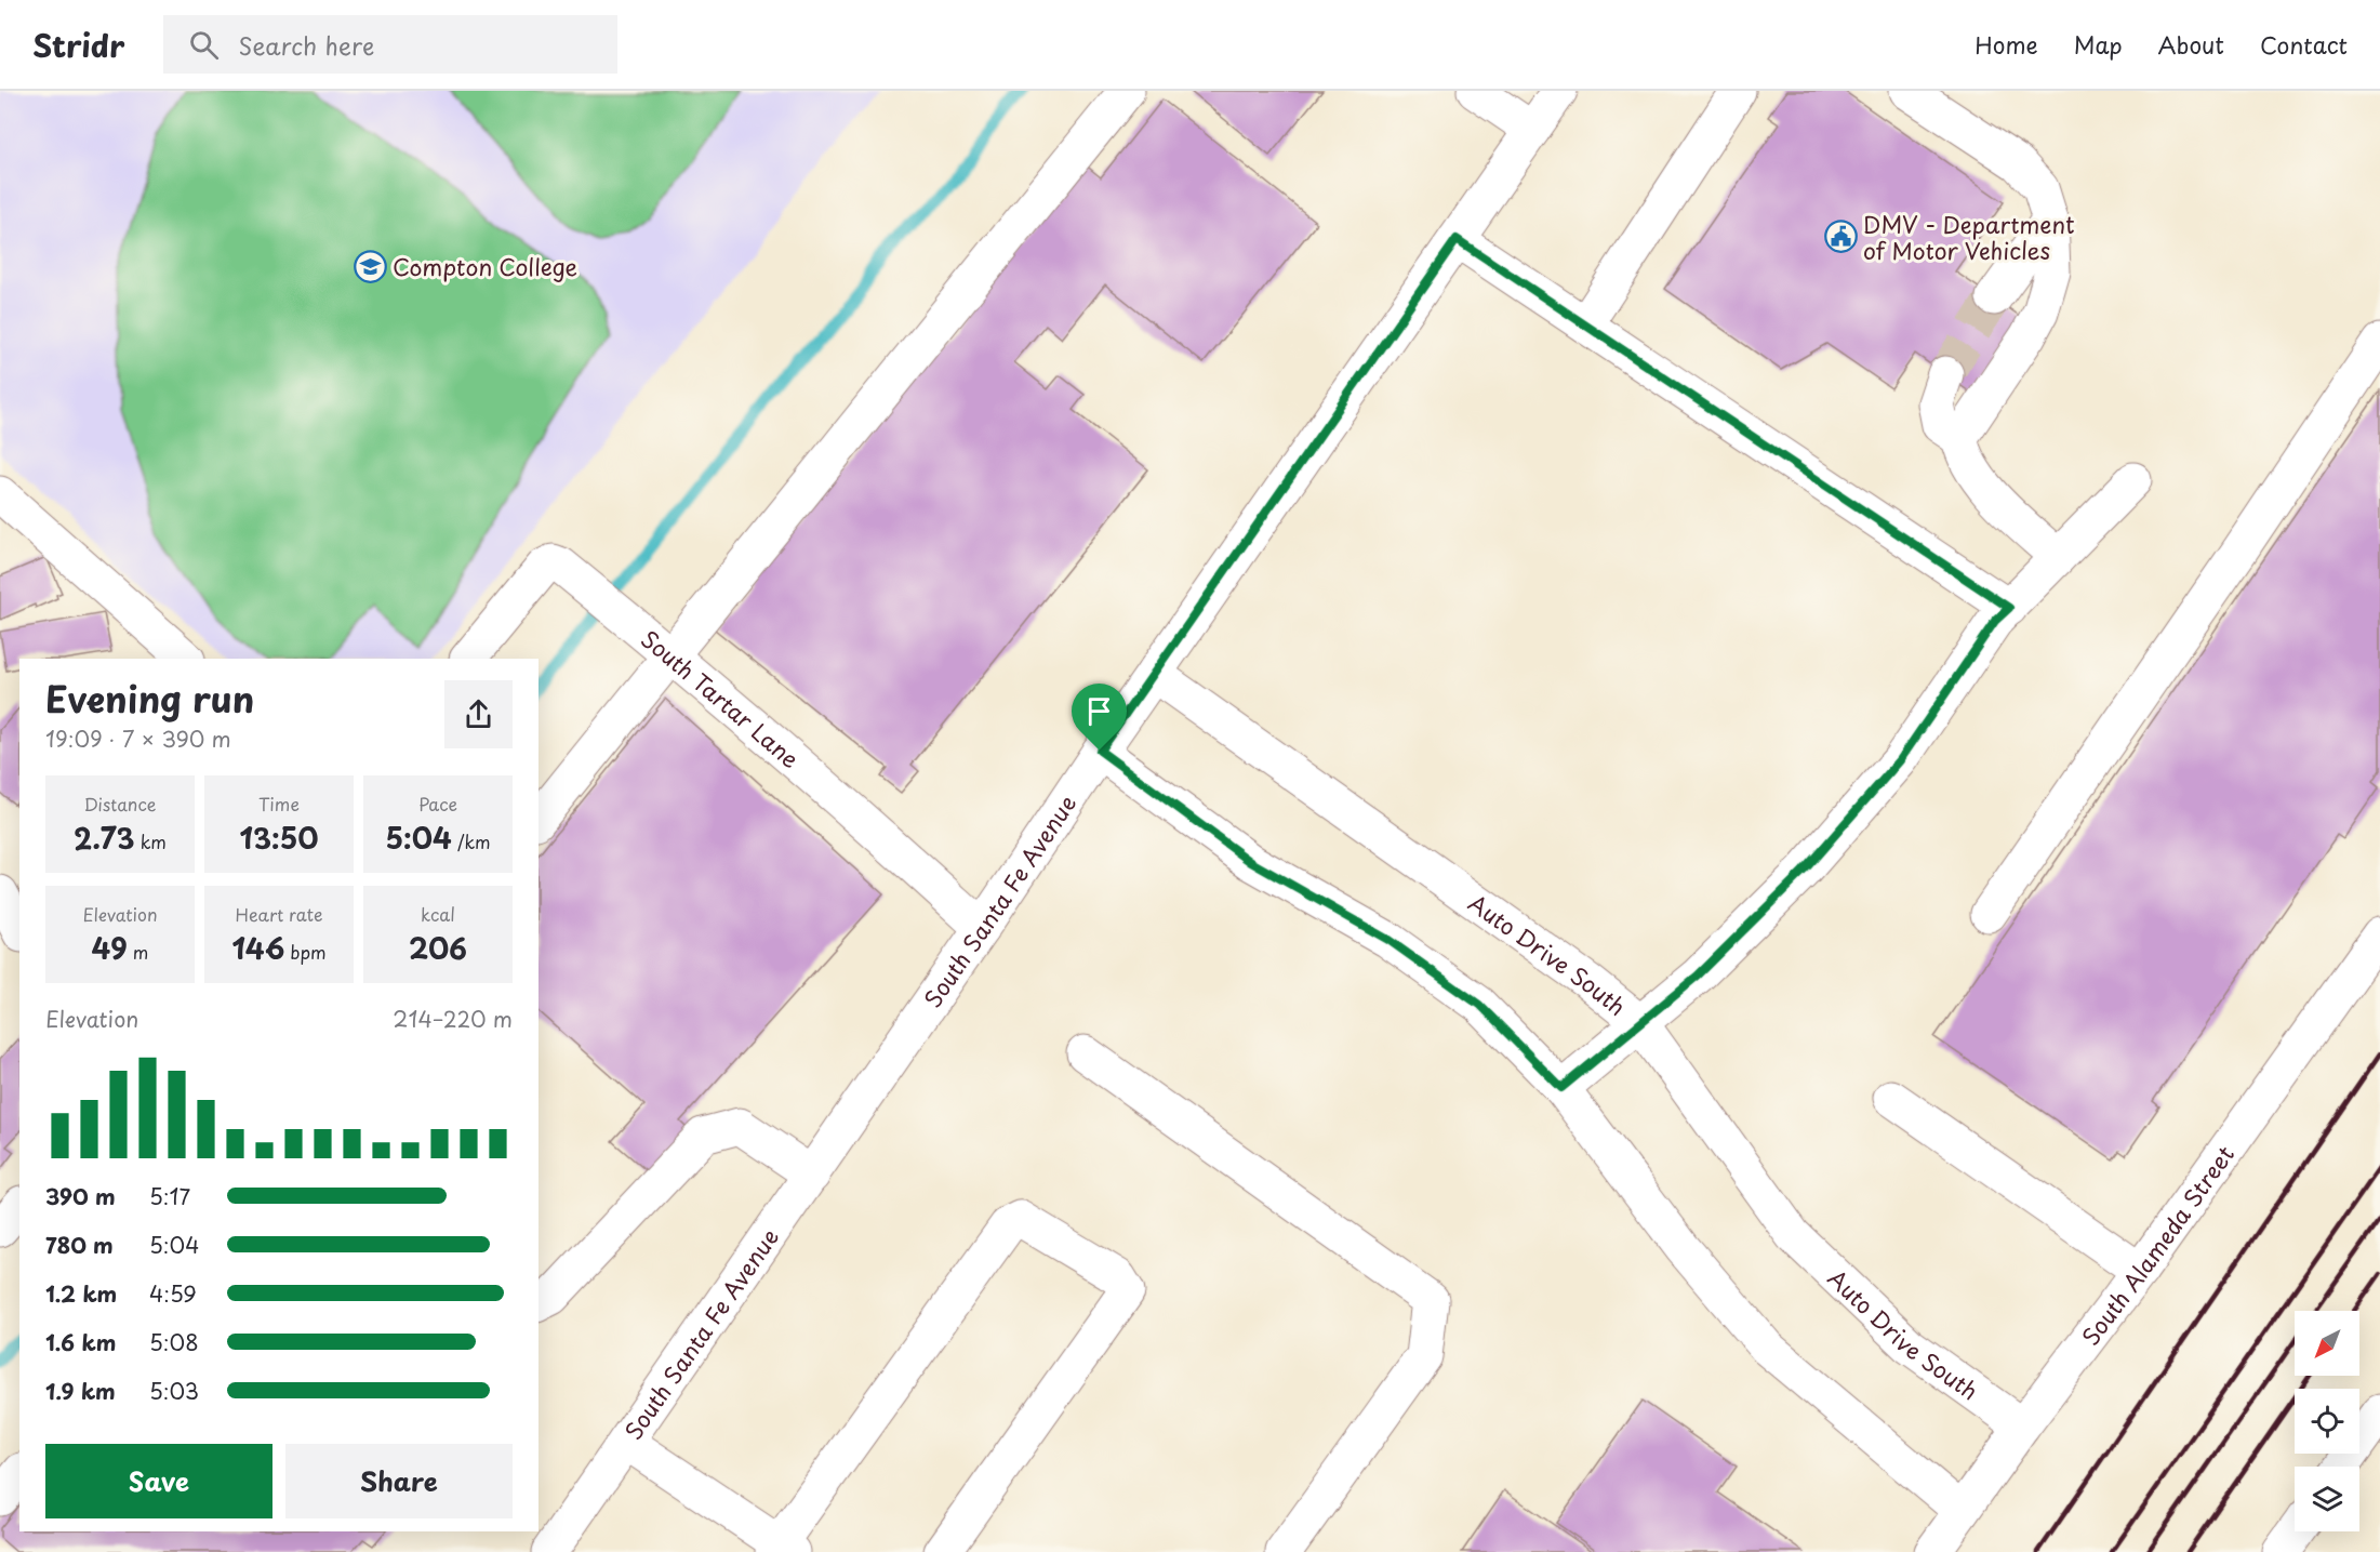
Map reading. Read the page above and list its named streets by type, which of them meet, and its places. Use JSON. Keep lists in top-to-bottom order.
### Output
{
  "streets": {
    "street": [
      "South Tartar Lane",
      "South Santa Fe Avenue",
      "Auto Drive South",
      "South Alameda Street"
    ]
  },
  "crossings": [
    ["South Tartar Lane", "South Santa Fe Avenue"],
    ["South Santa Fe Avenue", "Auto Drive South"],
    ["Auto Drive South", "South Alameda Street"]
  ],
  "places": {
    "public building": ["DMV - Department of Motor Vehicles"],
    "school or university": ["Compton College"]
  },
  "north": "bottom left",
  "page": {
    "header": "Stridr",
    "search": "Search here",
    "nav": [
      "Home",
      "Map",
      "About",
      "Contact"
    ],
    "heading": ["Evening run", "19:09 · 7 × 390 m"],
    "stats": [
      ["Distance", "2.73 km"],
      ["Time", "13:50"],
      ["Pace", "5:04 /km"],
      ["Elevation", "49 m"],
      ["Heart rate", "146 bpm"],
      ["kcal", "206"]
    ],
    "chart": ["Elevation", "214–220 m"],
    "list": [
      {
        "name": "390 m",
        "note": "5:17"
      },
      {
        "name": "780 m",
        "note": "5:04"
      },
      {
        "name": "1.2 km",
        "note": "4:59"
      },
      {
        "name": "1.6 km",
        "note": "5:08"
      },
      {
        "name": "1.9 km",
        "note": "5:03"
      }
    ],
    "buttons": ["Save", "Share"]
  }
}
